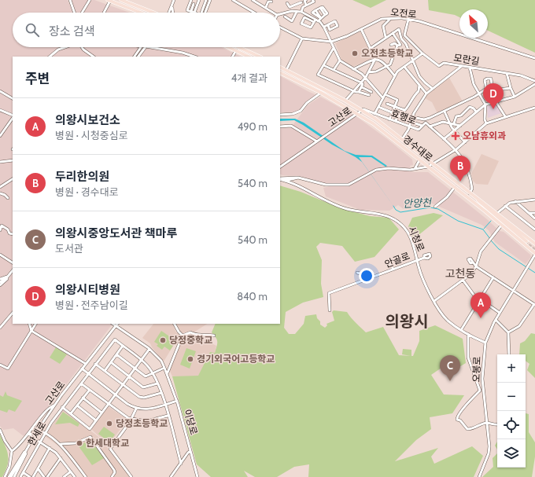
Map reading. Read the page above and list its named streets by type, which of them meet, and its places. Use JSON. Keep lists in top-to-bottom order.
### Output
{
  "streets": {
    "main road": ["경수대로"],
    "street": [
      "오전로",
      "모란길",
      "고산로",
      "효행로",
      "시청로",
      "안골로",
      "오봉로",
      "이당로",
      "한세로"
    ]
  },
  "crossings": [
    ["오전로", "모란길"],
    ["고산로", "효행로"],
    ["고산로", "경수대로"],
    ["고산로", "이당로"],
    ["효행로", "경수대로"],
    ["경수대로", "오봉로"],
    ["시청로", "안골로"],
    ["시청로", "오봉로"]
  ],
  "districts": ["고천동", "의왕시"],
  "water": ["안양천"],
  "places": {
    "other": [
      "오전초등학교",
      "당정중학교",
      "경기외국어고등학교",
      "당정초등학교",
      "한세대학교"
    ],
    "health": ["오남휴외과"]
  },
  "north": "top left",
  "page": {
    "search": "장소 검색",
    "heading": ["주변", "4개 결과"],
    "pins": [
      "D",
      "B",
      "A",
      "C"
    ],
    "list": [
      {
        "mark": "A",
        "name": "의왕시보건소",
        "note": "병원 · 시청중심로",
        "value": "490 m"
      },
      {
        "mark": "B",
        "name": "두리한의원",
        "note": "병원 · 경수대로",
        "value": "540 m"
      },
      {
        "mark": "C",
        "name": "의왕시중앙도서관 책마루",
        "note": "도서관",
        "value": "540 m"
      },
      {
        "mark": "D",
        "name": "의왕시티병원",
        "note": "병원 · 전주남이길",
        "value": "840 m"
      }
    ],
    "map_buttons": ["+", "−"]
  }
}
